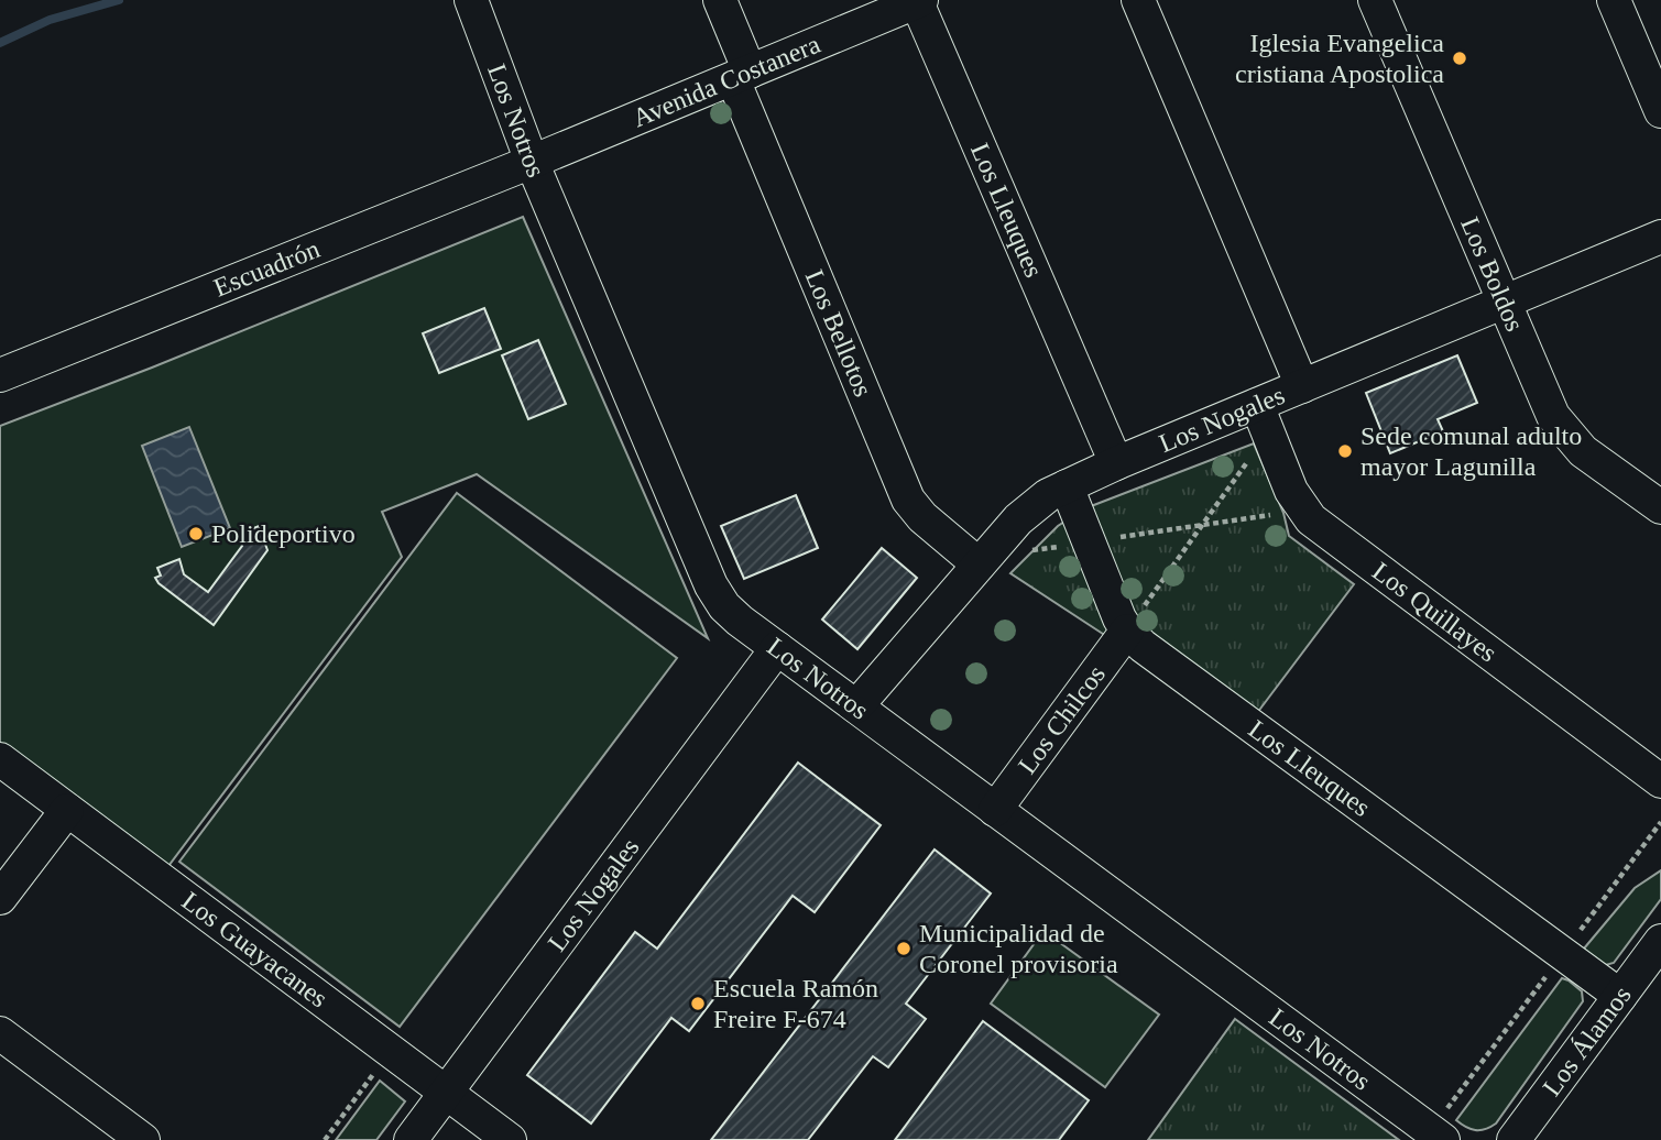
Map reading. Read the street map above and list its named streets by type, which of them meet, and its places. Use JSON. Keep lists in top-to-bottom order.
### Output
{
  "streets": {
    "street": [
      "Avenida Costanera",
      "Los Notros",
      "Los Lleuques",
      "Escuadrón",
      "Los Boldos",
      "Los Bellotos",
      "Los Nogales",
      "Los Quillayes",
      "Los Chilcos",
      "Los Guayacanes",
      "Los Álamos"
    ]
  },
  "crossings": [
    ["Avenida Costanera", "Los Notros"],
    ["Avenida Costanera", "Los Lleuques"],
    ["Avenida Costanera", "Escuadrón"],
    ["Avenida Costanera", "Los Bellotos"],
    ["Los Notros", "Escuadrón"],
    ["Los Notros", "Los Nogales"],
    ["Los Notros", "Los Chilcos"],
    ["Los Lleuques", "Los Nogales"],
    ["Los Lleuques", "Los Chilcos"],
    ["Los Lleuques", "Los Álamos"],
    ["Los Boldos", "Los Nogales"],
    ["Los Bellotos", "Los Nogales"],
    ["Los Nogales", "Los Quillayes"],
    ["Los Nogales", "Los Guayacanes"]
  ],
  "places": [
    "Iglesia Evangelica cristiana Apostolica",
    "Sede comunal adulto mayor Lagunilla",
    "Polideportivo",
    "Municipalidad de Coronel provisoria",
    "Escuela Ramón Freire F-674"
  ]
}
